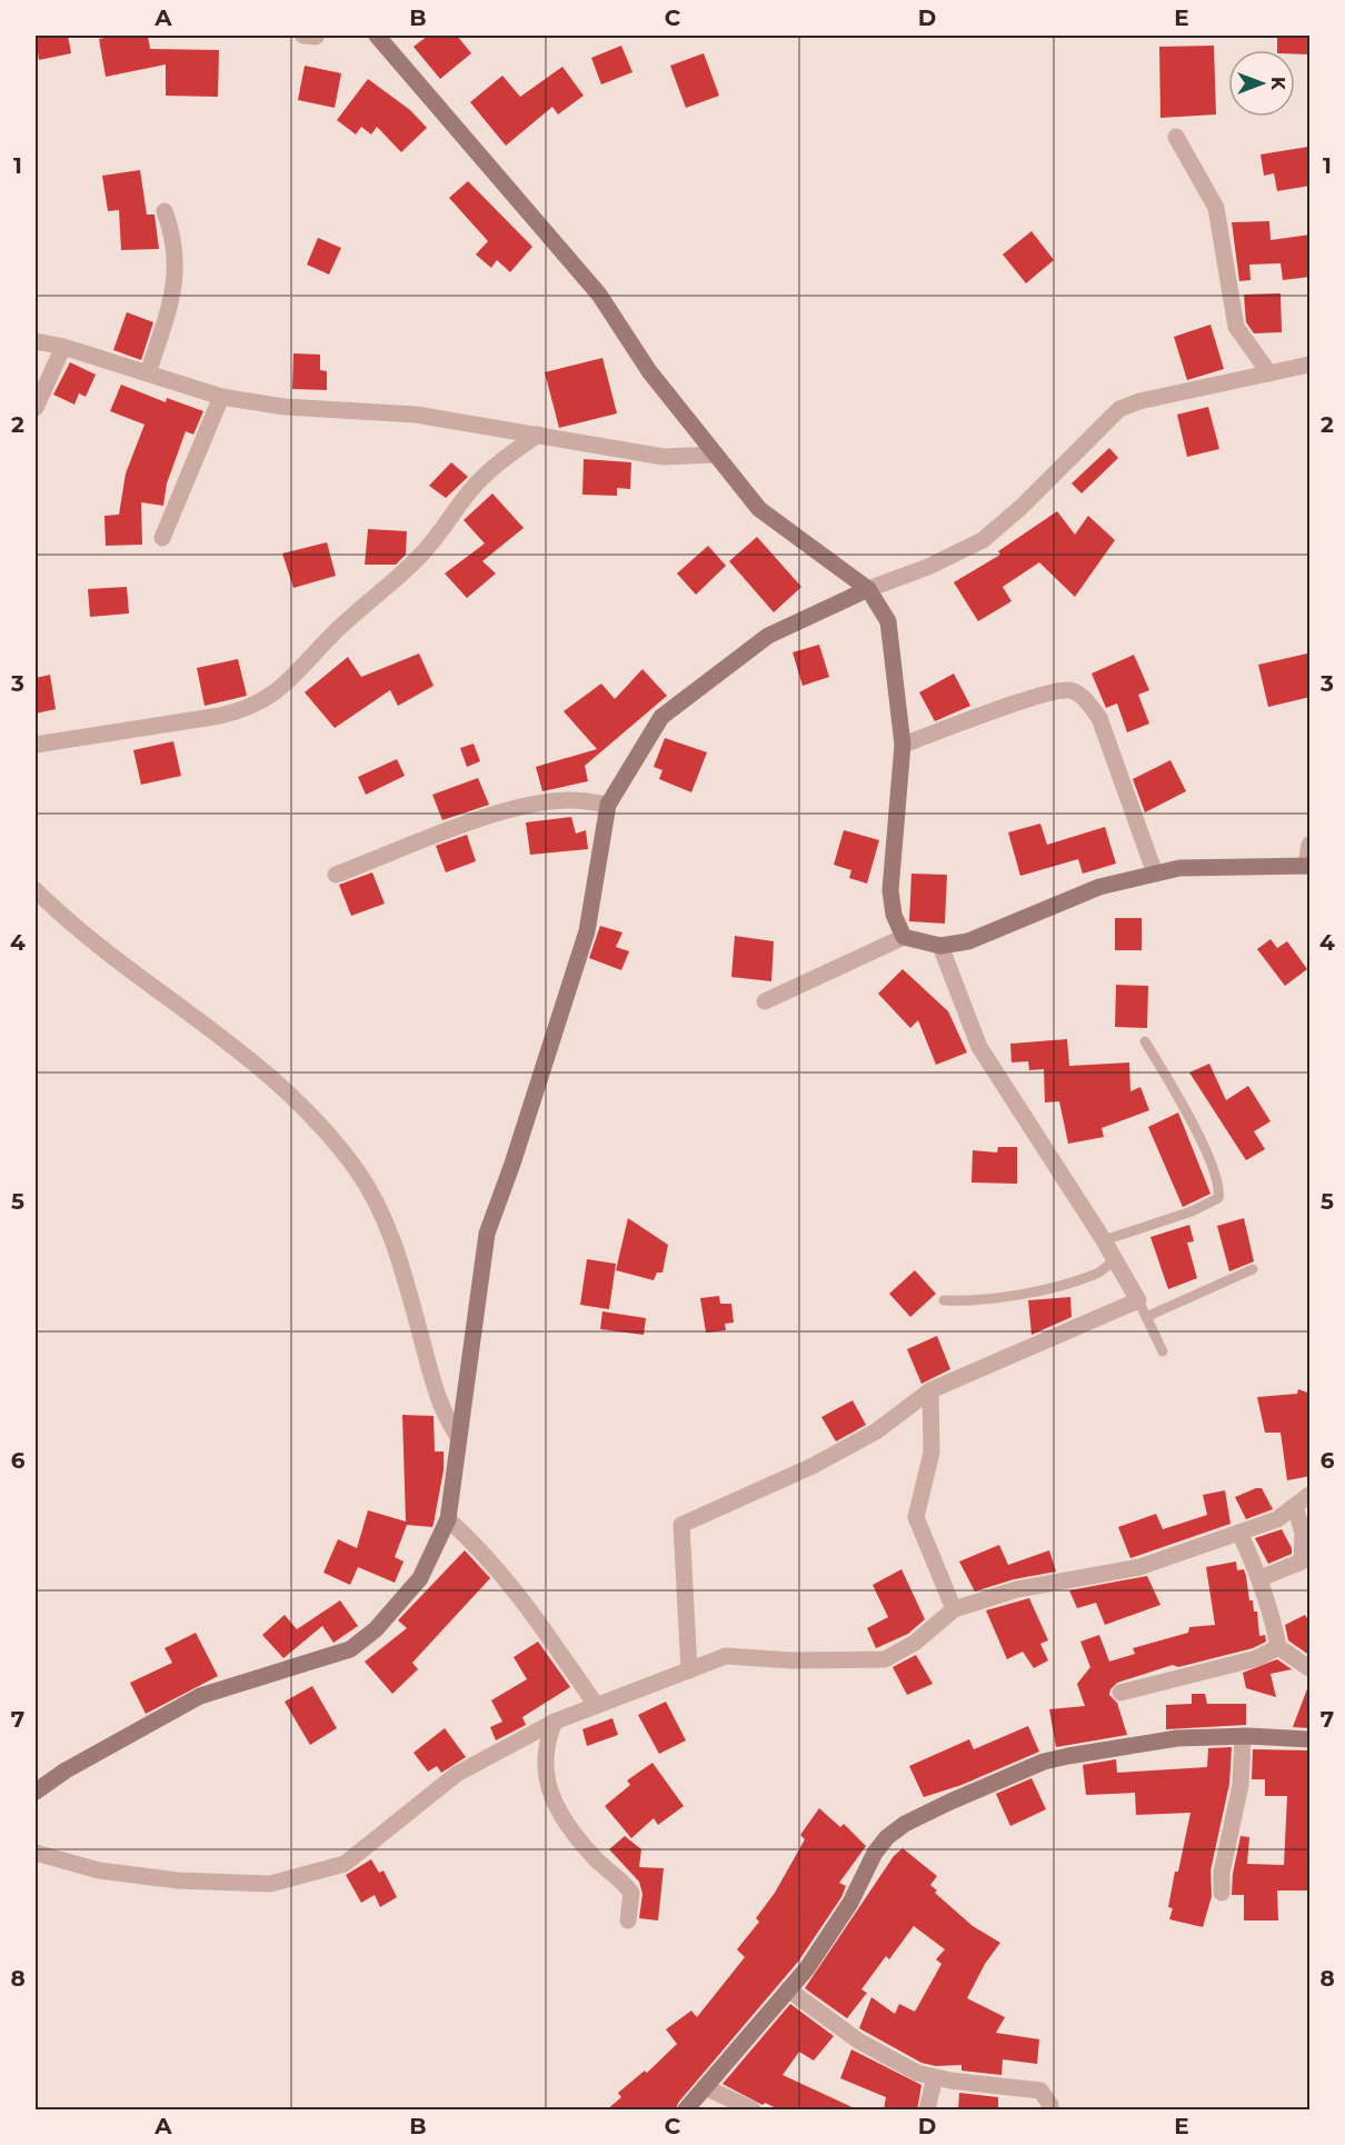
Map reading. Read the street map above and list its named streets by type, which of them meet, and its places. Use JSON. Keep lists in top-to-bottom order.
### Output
{
  "north": "right",
  "grid": {
    "columns": [
      "A",
      "B",
      "C",
      "D",
      "E"
    ],
    "rows": [
      "1",
      "2",
      "3",
      "4",
      "5",
      "6",
      "7",
      "8"
    ]
  }
}
